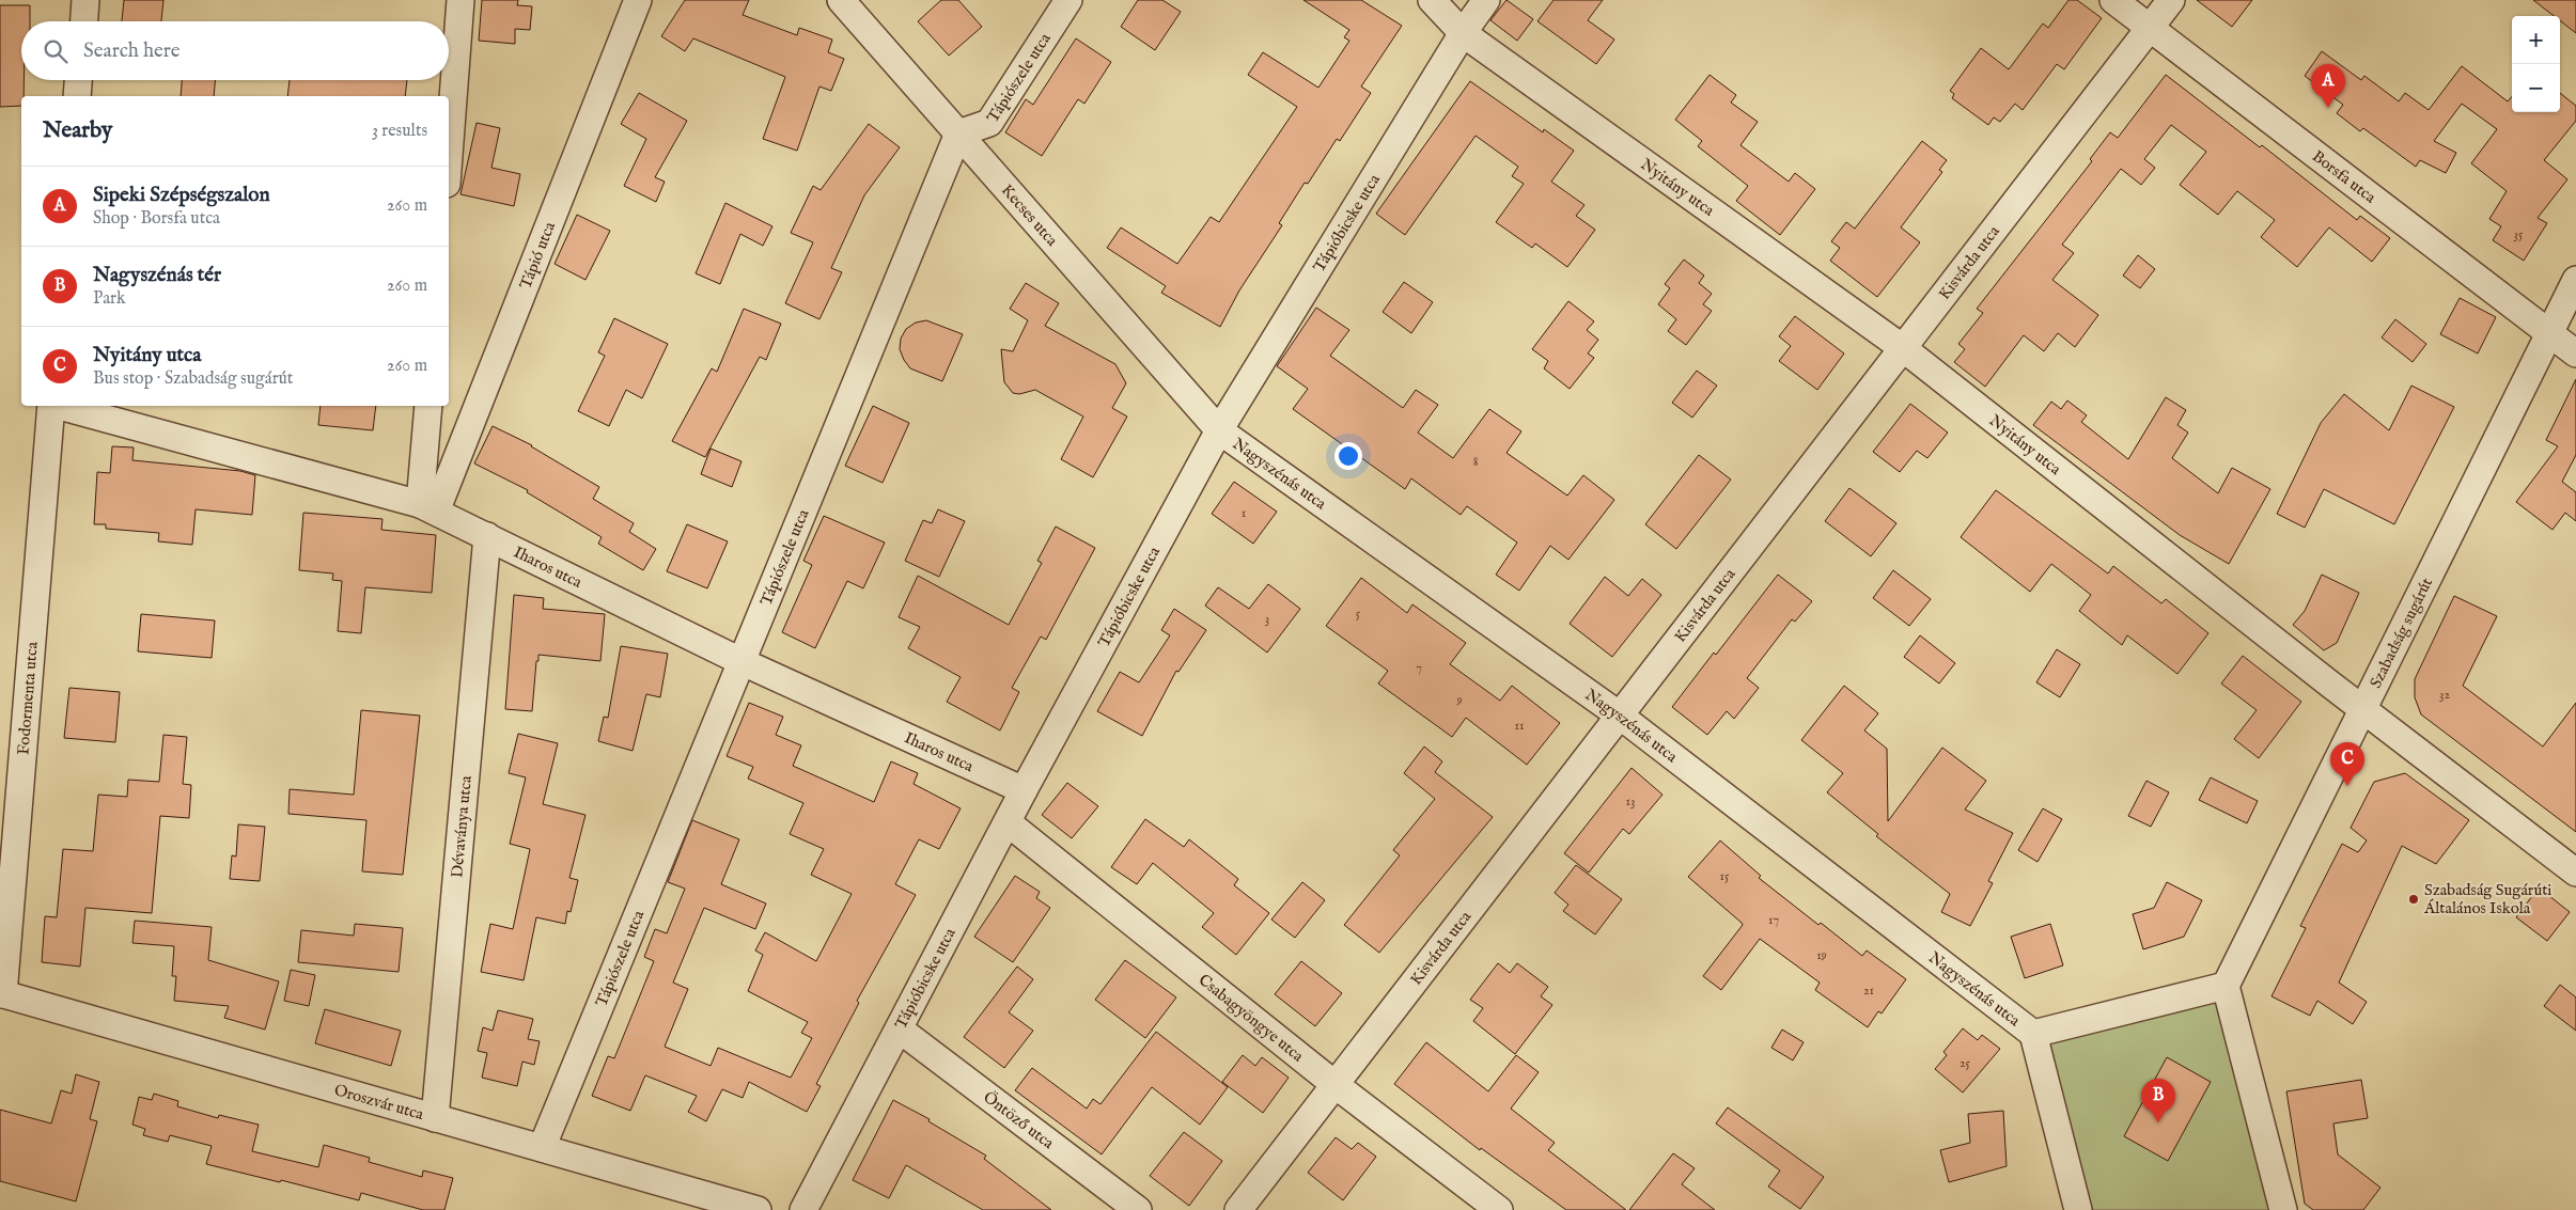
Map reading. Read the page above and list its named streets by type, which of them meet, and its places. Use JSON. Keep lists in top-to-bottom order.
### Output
{
  "streets": {
    "street": [
      "Tápiószele utca",
      "Borsfa utca",
      "Nyitány utca",
      "Kecses utca",
      "Tápióbicske utca",
      "Tápió utca",
      "Kisvárda utca",
      "Nagyszénás utca",
      "Iharos utca",
      "Szabadság sugárút",
      "Fodormenta utca",
      "Dévaványa utca",
      "Csabagyöngye utca",
      "Oroszvár utca",
      "Öntöző utca"
    ]
  },
  "crossings": [
    ["Tápiószele utca", "Kecses utca"],
    ["Tápiószele utca", "Iharos utca"],
    ["Tápiószele utca", "Oroszvár utca"],
    ["Borsfa utca", "Kisvárda utca"],
    ["Borsfa utca", "Szabadság sugárút"],
    ["Nyitány utca", "Tápióbicske utca"],
    ["Nyitány utca", "Kisvárda utca"],
    ["Nyitány utca", "Szabadság sugárút"],
    ["Kecses utca", "Tápióbicske utca"],
    ["Kecses utca", "Nagyszénás utca"],
    ["Tápióbicske utca", "Nagyszénás utca"],
    ["Tápióbicske utca", "Iharos utca"],
    ["Tápióbicske utca", "Csabagyöngye utca"],
    ["Tápióbicske utca", "Öntöző utca"],
    ["Tápió utca", "Iharos utca"],
    ["Kisvárda utca", "Nagyszénás utca"],
    ["Kisvárda utca", "Csabagyöngye utca"],
    ["Iharos utca", "Dévaványa utca"],
    ["Fodormenta utca", "Oroszvár utca"],
    ["Dévaványa utca", "Oroszvár utca"]
  ],
  "places": ["Szabadság Sugárúti Általános Iskola"],
  "house_numbers": [
    "35",
    "8",
    "1",
    "5",
    "3",
    "7",
    "32",
    "9",
    "11",
    "13",
    "15",
    "17",
    "19",
    "21",
    "25"
  ],
  "page": {
    "map_buttons": ["+", "−"],
    "search": "Search here",
    "pins": ["A", "C", "B"],
    "heading": ["Nearby", "3 results"],
    "list": [
      {
        "mark": "A",
        "name": "Sipeki Szépségszalon",
        "note": "Shop · Borsfa utca",
        "value": "260 m"
      },
      {
        "mark": "B",
        "name": "Nagyszénás tér",
        "note": "Park",
        "value": "260 m"
      },
      {
        "mark": "C",
        "name": "Nyitány utca",
        "note": "Bus stop · Szabadság sugárút",
        "value": "260 m"
      }
    ]
  }
}
